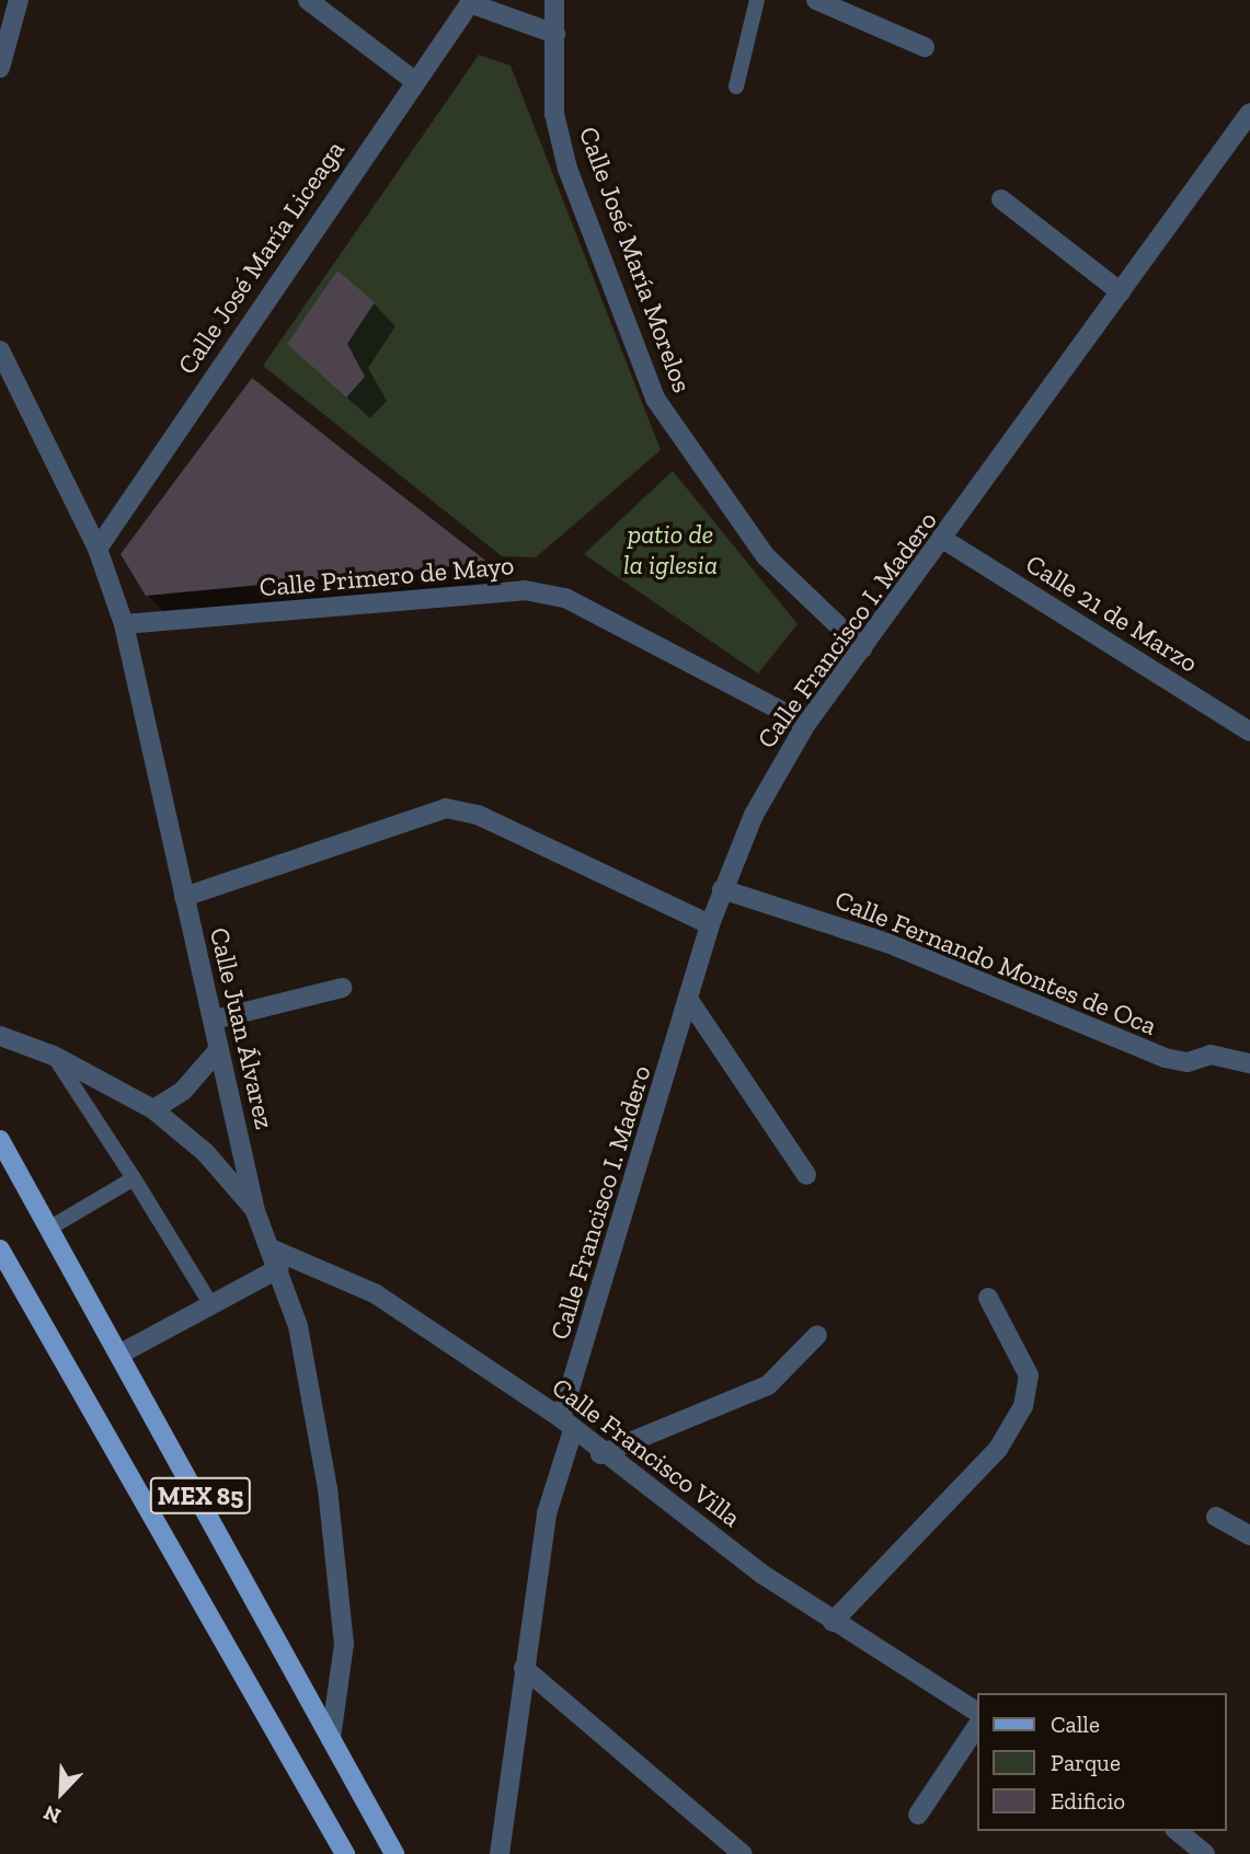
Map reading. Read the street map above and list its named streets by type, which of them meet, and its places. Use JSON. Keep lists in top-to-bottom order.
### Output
{
  "streets": {
    "main road": ["MEX 85"],
    "street": [
      "Calle José María Liceaga",
      "Calle José María Morelos",
      "Calle Primero de Mayo",
      "Calle 21 de Marzo",
      "Calle Francisco I. Madero",
      "Calle Fernando Montes de Oca",
      "Calle Juan Álvarez",
      "Calle Francisco Villa"
    ]
  },
  "crossings": [
    ["Calle José María Liceaga", "Calle Juan Álvarez"],
    ["Calle José María Morelos", "Calle Francisco I. Madero"],
    ["Calle Primero de Mayo", "Calle Francisco I. Madero"],
    ["Calle Primero de Mayo", "Calle Juan Álvarez"],
    ["Calle 21 de Marzo", "Calle Francisco I. Madero"],
    ["Calle Francisco I. Madero", "Calle Fernando Montes de Oca"],
    ["Calle Francisco I. Madero", "Calle Francisco Villa"],
    ["Calle Juan Álvarez", "Calle Francisco Villa"],
    ["Calle Juan Álvarez", "MEX 85"]
  ],
  "parks": ["patio de la iglesia"],
  "legend": ["Calle", "Parque", "Edificio"],
  "north": "bottom left"
}
